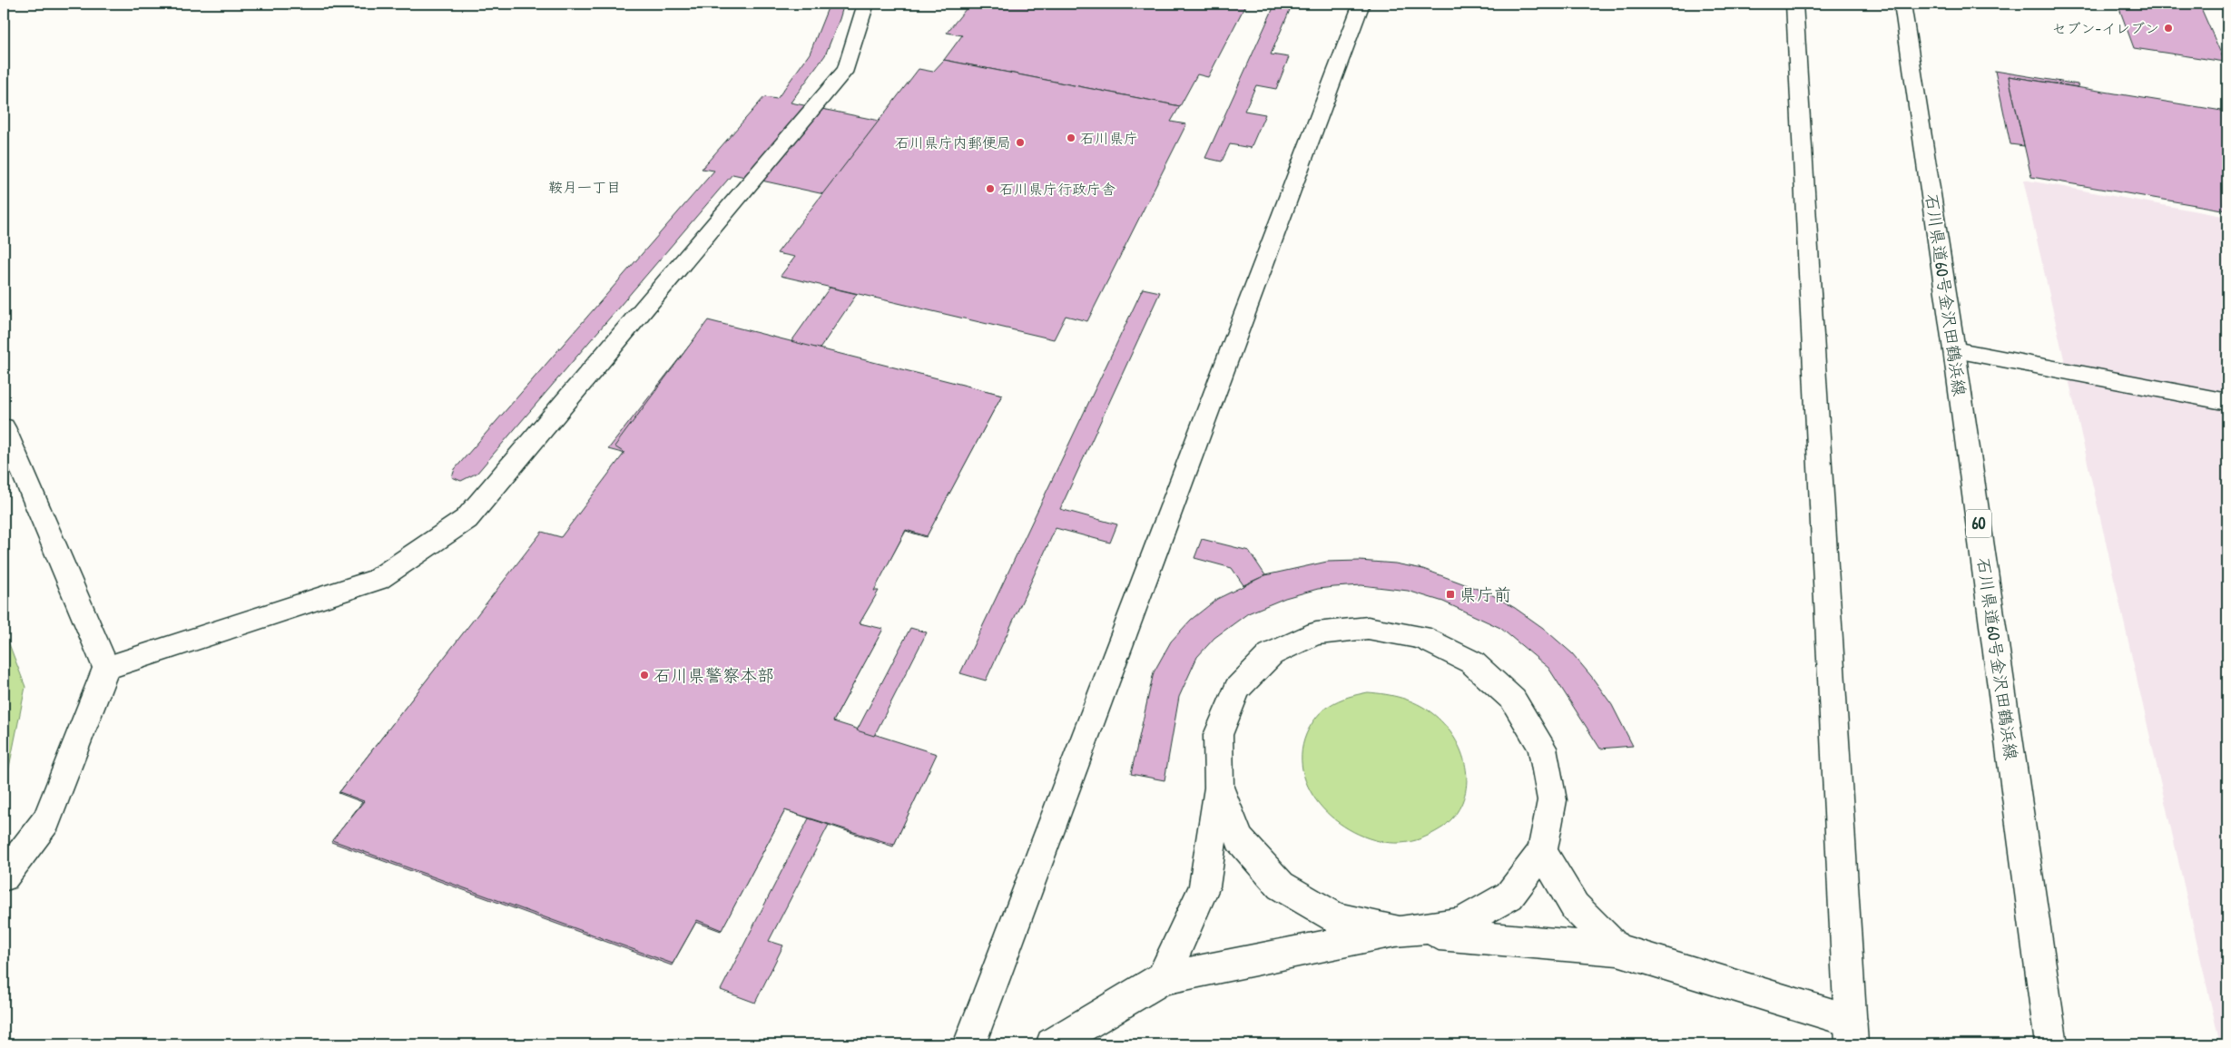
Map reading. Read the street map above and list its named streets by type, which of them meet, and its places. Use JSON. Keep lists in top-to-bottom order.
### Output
{
  "streets": {
    "street": ["石川県道60号金沢田鶴浜線", "60"]
  },
  "districts": ["鞍月一丁目"],
  "places": {
    "other": [
      "セブン-イレブン",
      "石川県庁",
      "石川県庁内郵便局",
      "石川県庁行政庁舎",
      "石川県警察本部"
    ],
    "transit": ["県庁前"]
  }
}
